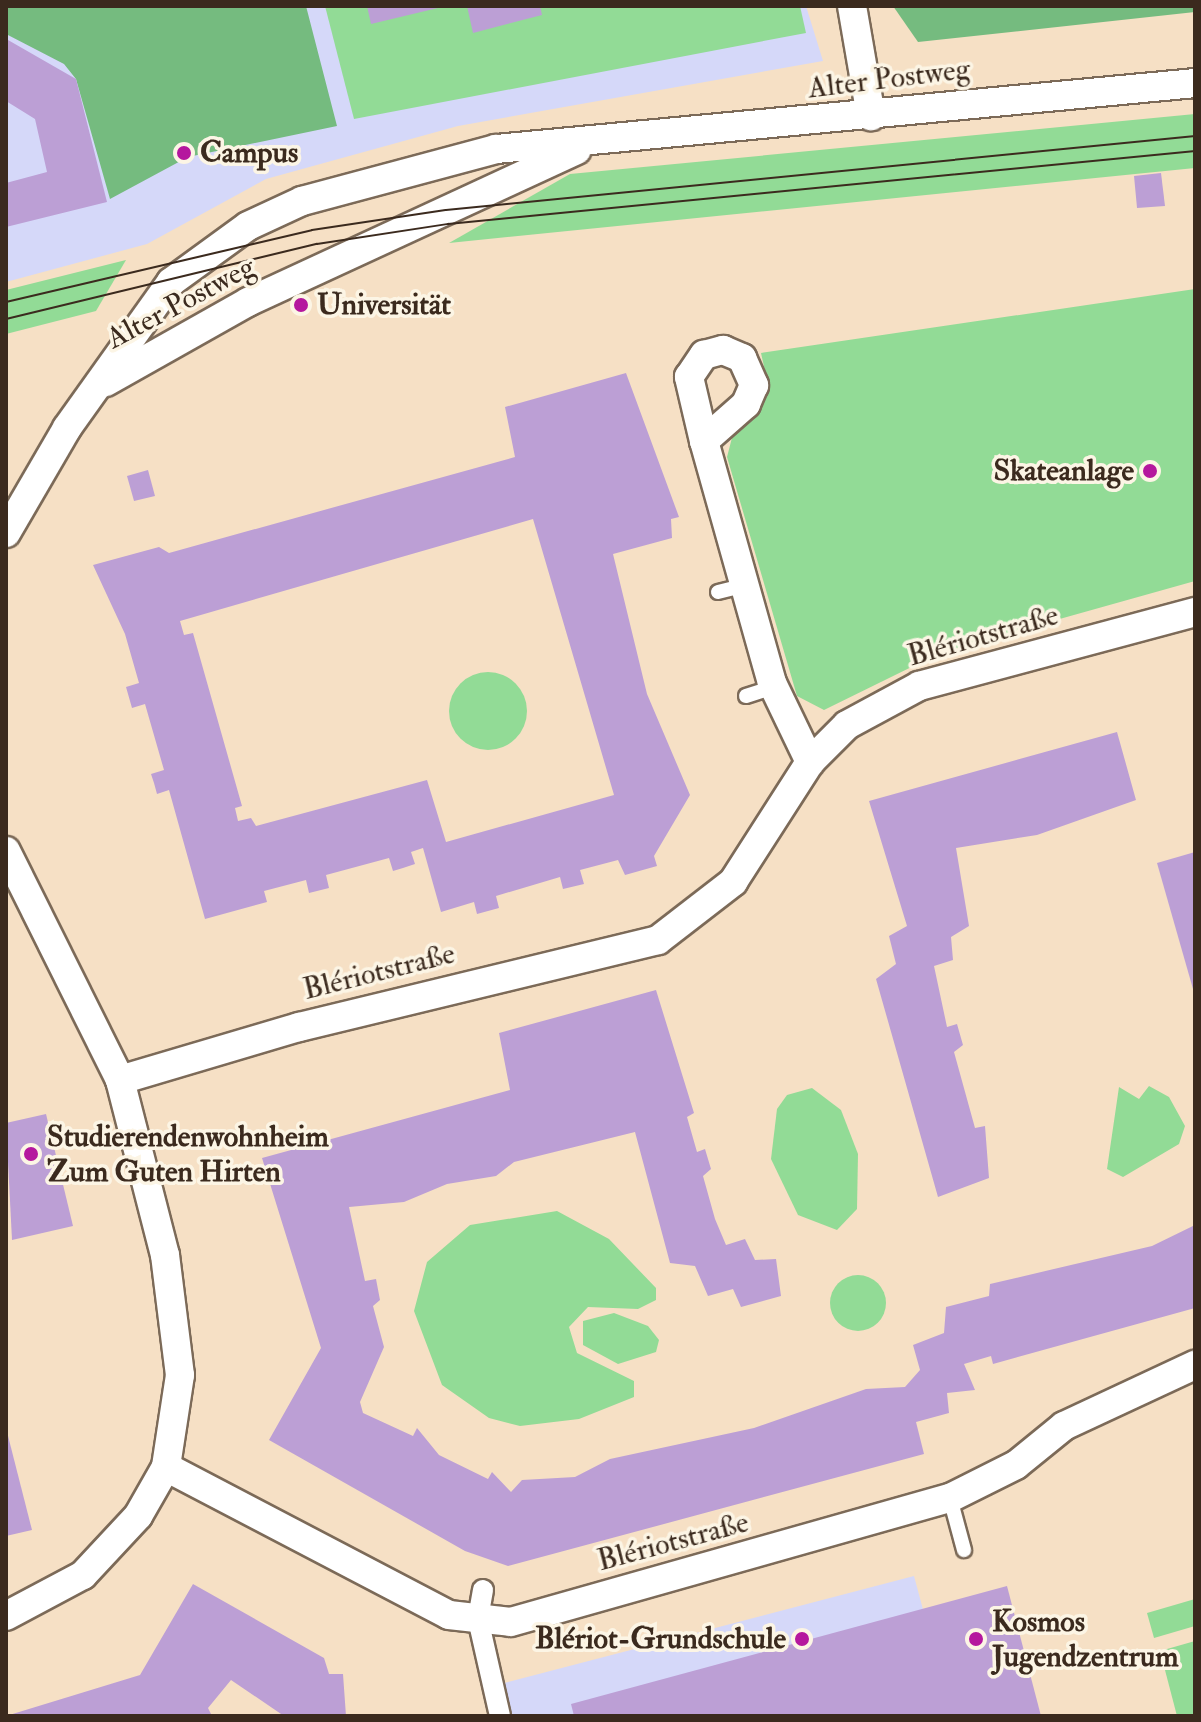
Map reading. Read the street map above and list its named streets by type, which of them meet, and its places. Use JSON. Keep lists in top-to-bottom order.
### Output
{
  "streets": {
    "street": ["Alter Postweg", "Blériotstraße"]
  },
  "places": [
    "Campus",
    "Universität",
    "Skateanlage",
    "Studierendenwohnheim Zum Guten Hirten",
    "Blériot-Grundschule",
    "Kosmos Jugendzentrum"
  ]
}
